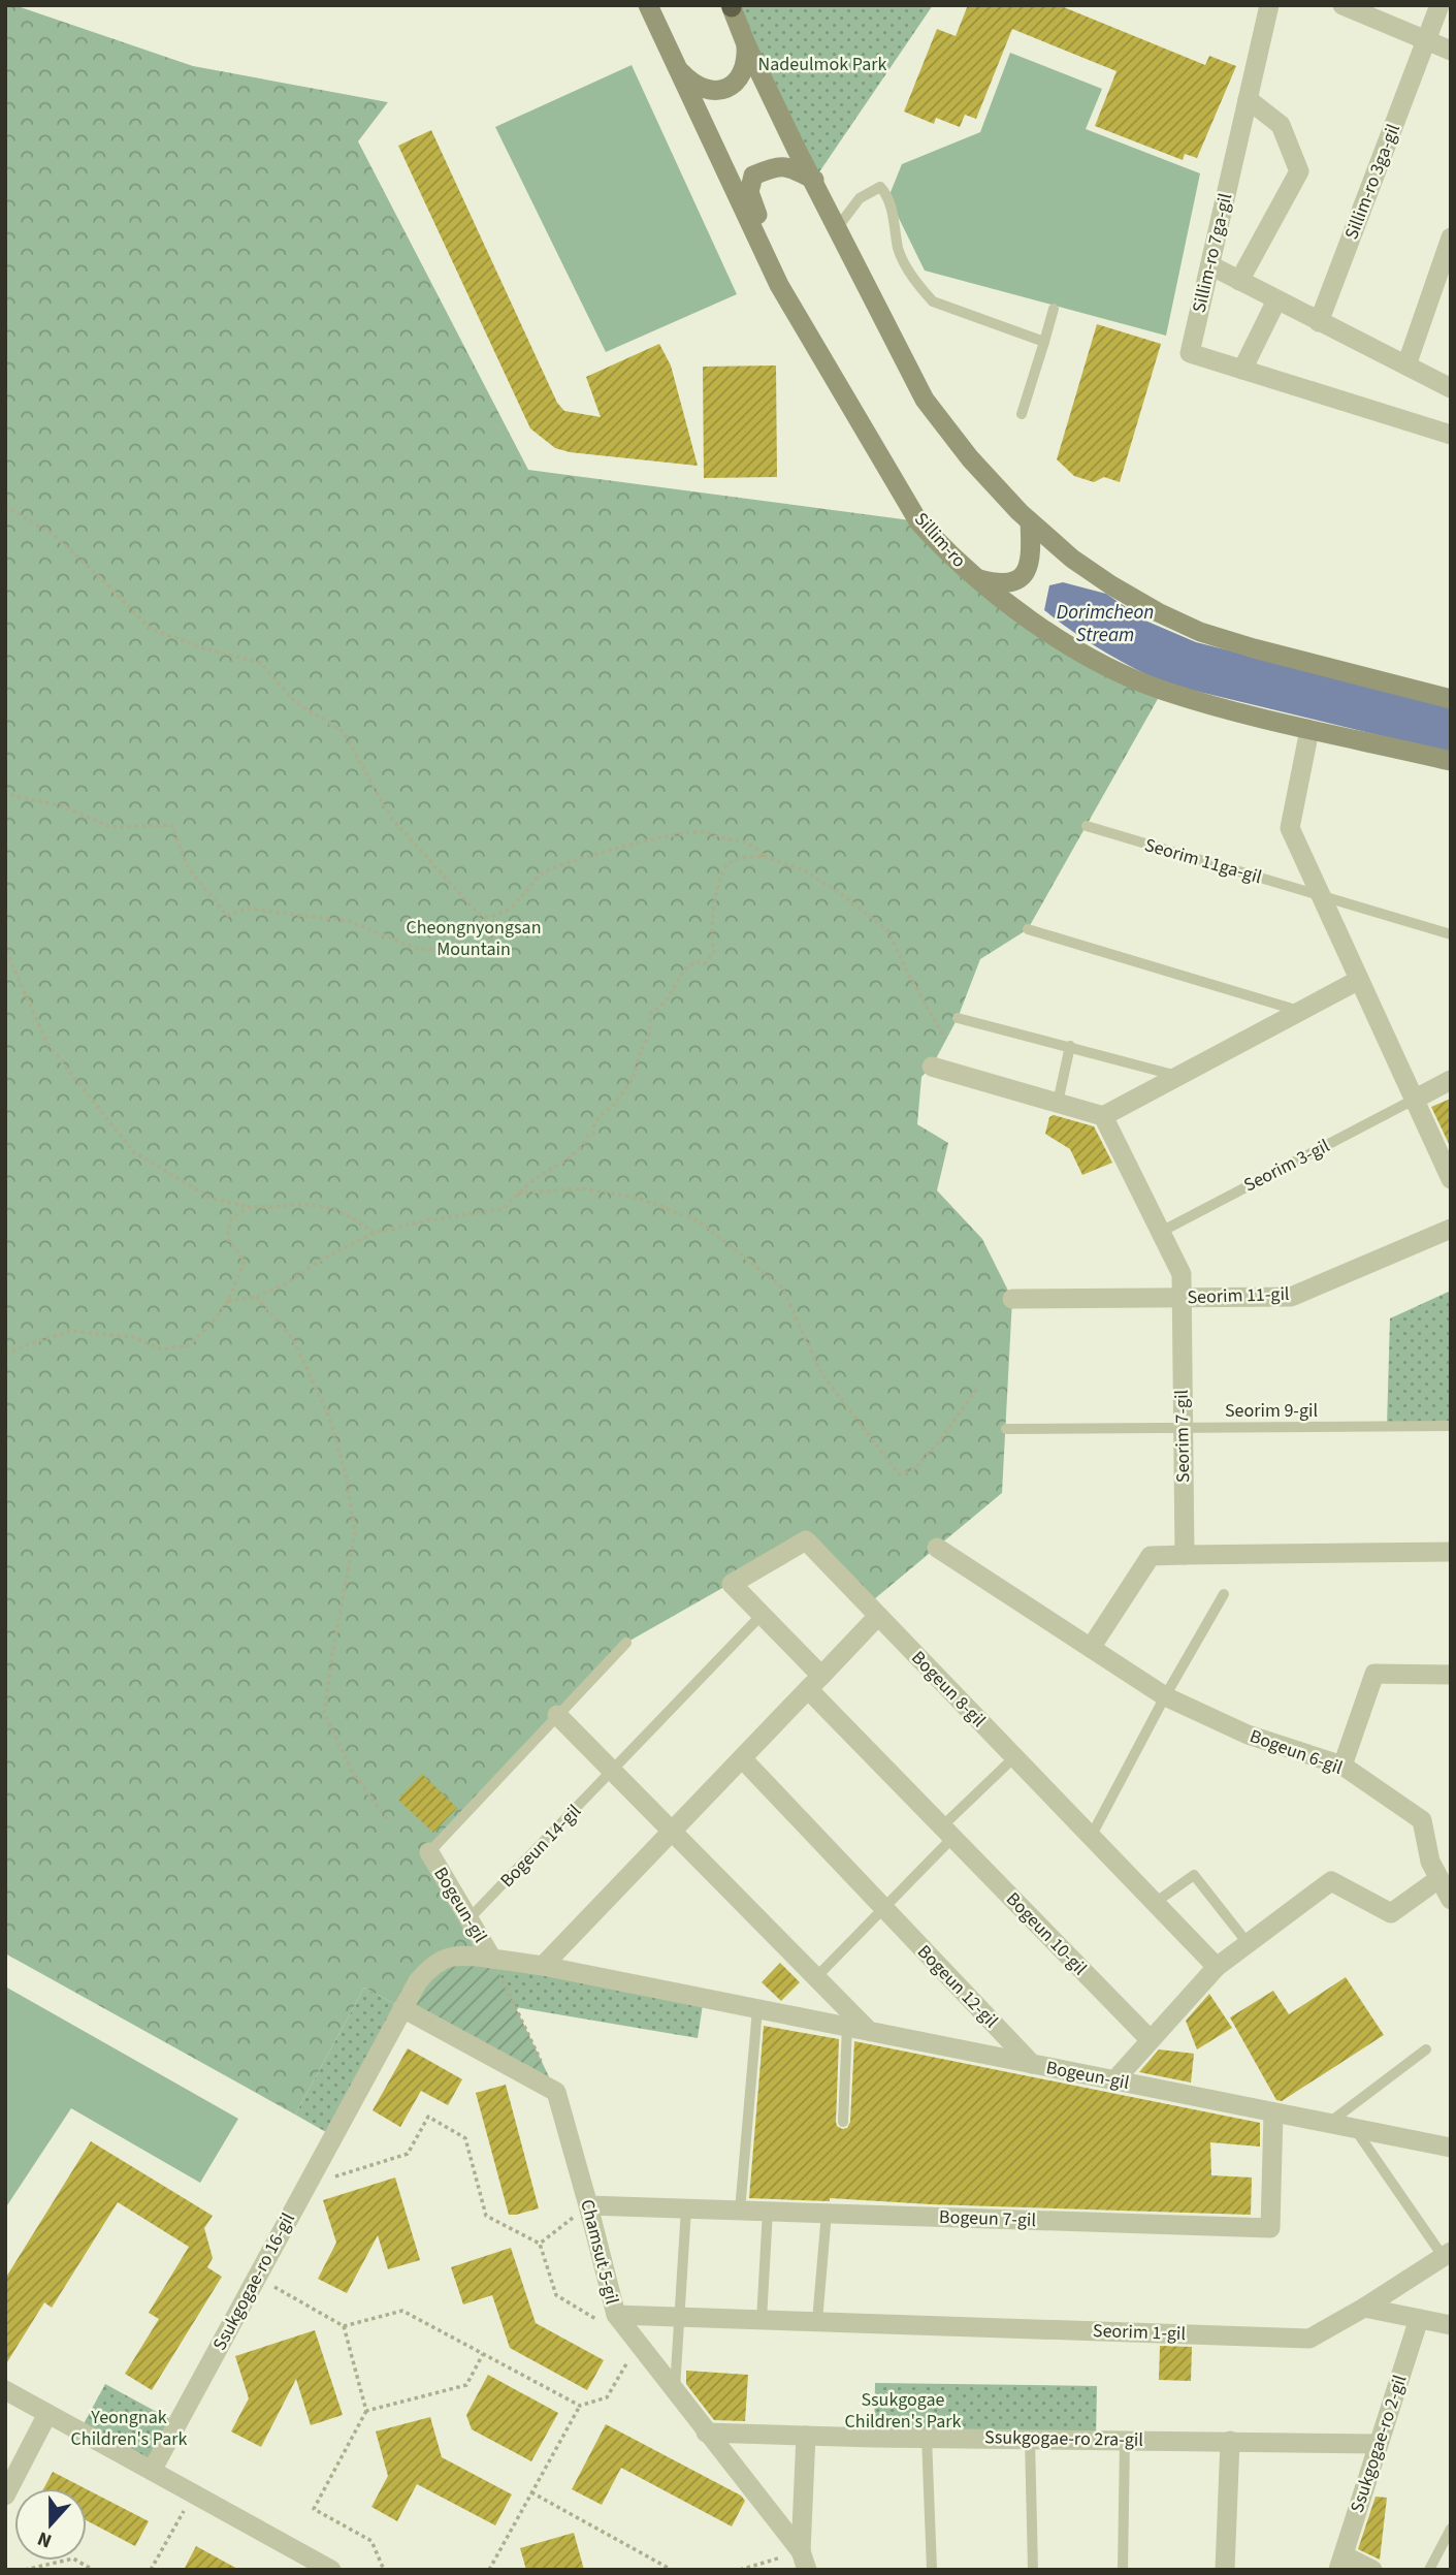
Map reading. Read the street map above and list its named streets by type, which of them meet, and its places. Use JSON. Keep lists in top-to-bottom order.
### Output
{
  "streets": {
    "main road": ["Sillim-ro"],
    "street": [
      "Sillim-ro 3ga-gil",
      "Sillim-ro 7ga-gil",
      "Seorim 11-gil",
      "Seorim 7-gil",
      "Bogeun 8-gil",
      "Bogeun 6-gil",
      "Bogeun-gil",
      "Bogeun 10-gil",
      "Bogeun 12-gil",
      "Bogeun 7-gil",
      "Chamsut 5-gil",
      "Ssukgogae-ro 16-gil",
      "Seorim 1-gil",
      "Ssukgogae-ro 2ra-gil",
      "Ssukgogae-ro 2-gil"
    ],
    "lane": [
      "Seorim 11ga-gil",
      "Seorim 3-gil",
      "Seorim 9-gil",
      "Bogeun 14-gil"
    ]
  },
  "crossings": [
    ["Seorim 3-gil", "Seorim 7-gil"],
    ["Seorim 11-gil", "Seorim 7-gil"],
    ["Seorim 9-gil", "Seorim 7-gil"],
    ["Bogeun 8-gil", "Bogeun 10-gil"],
    ["Bogeun 14-gil", "Bogeun-gil"],
    ["Bogeun-gil", "Bogeun 12-gil"],
    ["Bogeun-gil", "Bogeun 7-gil"],
    ["Bogeun-gil", "Chamsut 5-gil"],
    ["Bogeun-gil", "Ssukgogae-ro 16-gil"],
    ["Bogeun 7-gil", "Chamsut 5-gil"],
    ["Chamsut 5-gil", "Seorim 1-gil"],
    ["Chamsut 5-gil", "Ssukgogae-ro 2ra-gil"],
    ["Ssukgogae-ro 2ra-gil", "Ssukgogae-ro 2-gil"]
  ],
  "water": ["Dorimcheon Stream"],
  "parks": [
    "Nadeulmok Park",
    "Cheongnyongsan Mountain",
    "Ssukgogae Children's Park",
    "Yeongnak Children's Park"
  ],
  "north": "bottom"
}
